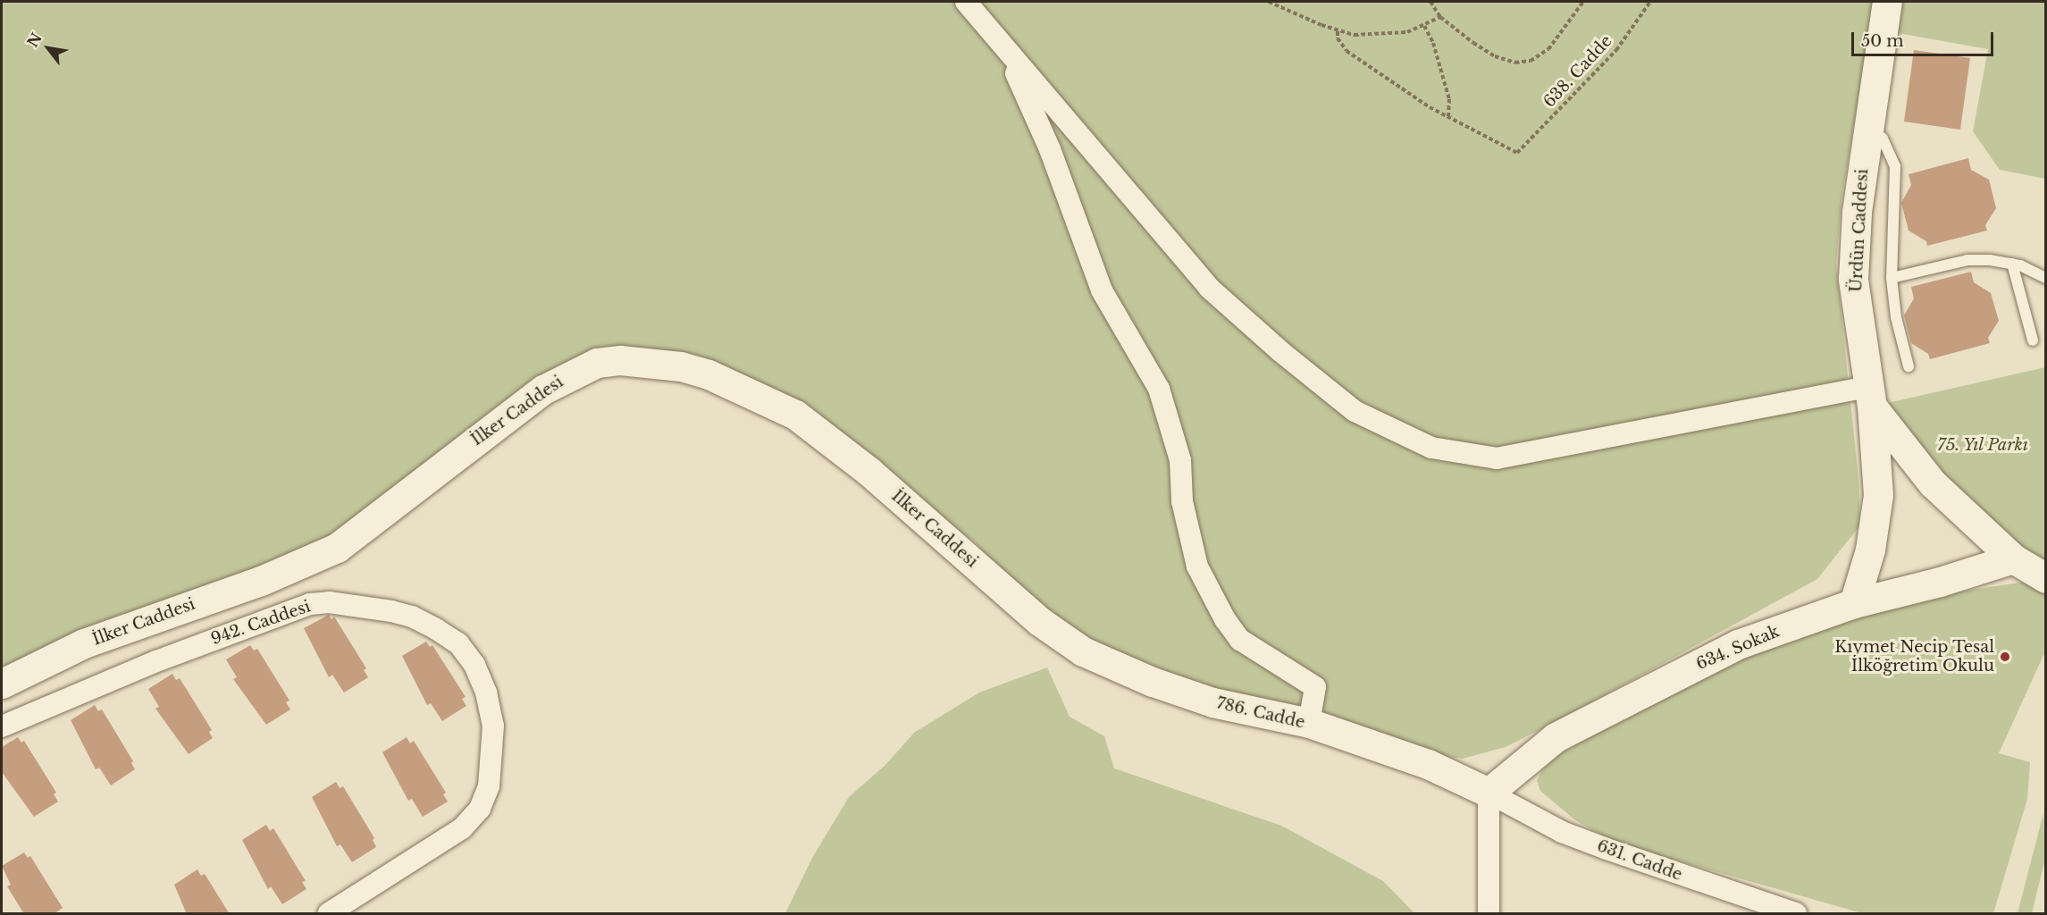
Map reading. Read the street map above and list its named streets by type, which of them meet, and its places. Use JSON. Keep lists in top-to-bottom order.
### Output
{
  "streets": {
    "main road": [
      "Ürdün Caddesi",
      "İlker Caddesi",
      "634. Sokak",
      "786. Cadde"
    ],
    "street": ["942. Caddesi", "631. Cadde"],
    "path": ["638. Cadde"]
  },
  "crossings": [
    ["Ürdün Caddesi", "634. Sokak"],
    ["İlker Caddesi", "786. Cadde"],
    ["634. Sokak", "786. Cadde"],
    ["634. Sokak", "631. Cadde"],
    ["786. Cadde", "631. Cadde"]
  ],
  "parks": ["75. Yıl Parkı"],
  "places": ["Kıymet Necip Tesal İlköğretim Okulu"],
  "scale_bar": "50 m",
  "north": "top left"
}
